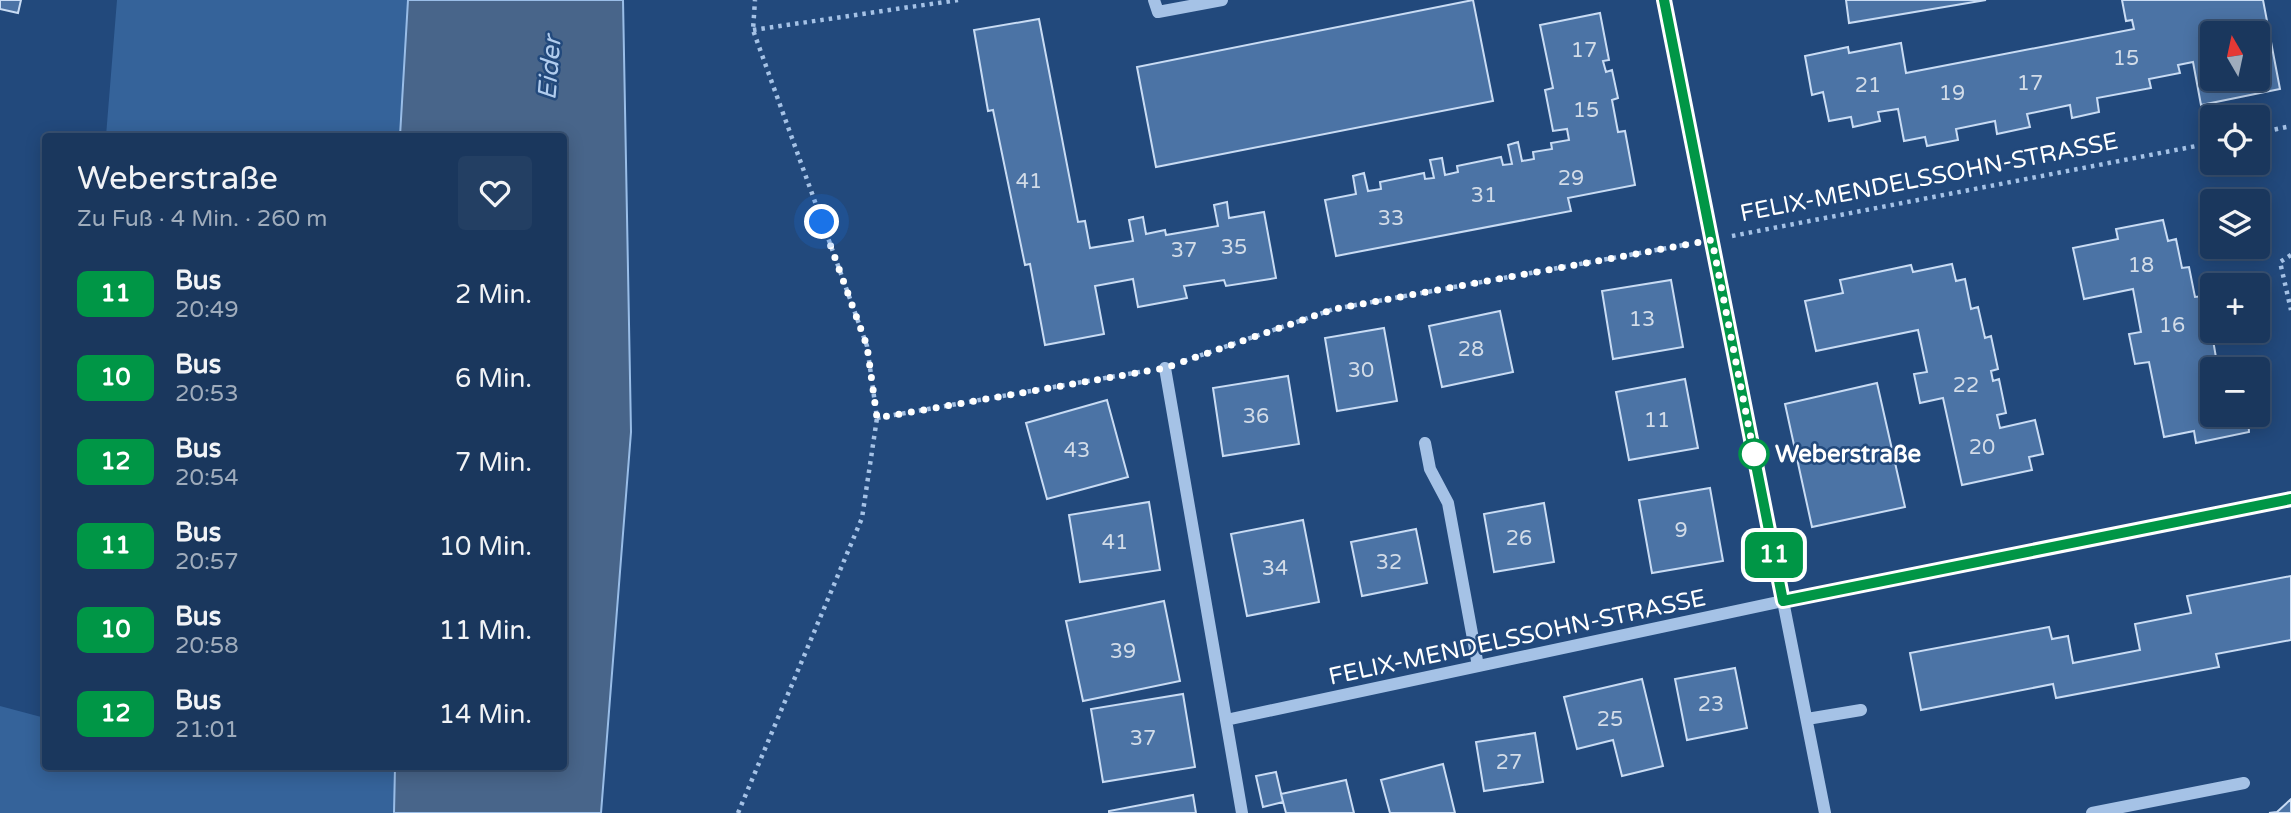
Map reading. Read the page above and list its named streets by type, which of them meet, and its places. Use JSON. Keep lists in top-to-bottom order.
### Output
{
  "streets": {
    "street": ["FELIX-MENDELSSOHN-STRASSE"]
  },
  "water": ["Eider"],
  "places": ["Weberstraße"],
  "lines": ["bus line 11"],
  "house_numbers": [
    "17",
    "15",
    "17",
    "21",
    "19",
    "15",
    "29",
    "41",
    "31",
    "33",
    "35",
    "37",
    "18",
    "13",
    "16",
    "28",
    "30",
    "22",
    "36",
    "11",
    "20",
    "43",
    "9",
    "26",
    "41",
    "32",
    "34",
    "39",
    "23",
    "25",
    "37",
    "27"
  ],
  "north": "top",
  "page": {
    "on_map": "11",
    "map_buttons": ["+", "−"],
    "heading": ["Weberstraße", "Zu Fuß · 4 Min. · 260 m"],
    "list": [
      {
        "mark": "11",
        "name": "Bus",
        "note": "20:49",
        "value": "2 Min."
      },
      {
        "mark": "10",
        "name": "Bus",
        "note": "20:53",
        "value": "6 Min."
      },
      {
        "mark": "12",
        "name": "Bus",
        "note": "20:54",
        "value": "7 Min."
      },
      {
        "mark": "11",
        "name": "Bus",
        "note": "20:57",
        "value": "10 Min."
      },
      {
        "mark": "10",
        "name": "Bus",
        "note": "20:58",
        "value": "11 Min."
      },
      {
        "mark": "12",
        "name": "Bus",
        "note": "21:01",
        "value": "14 Min."
      }
    ]
  }
}
